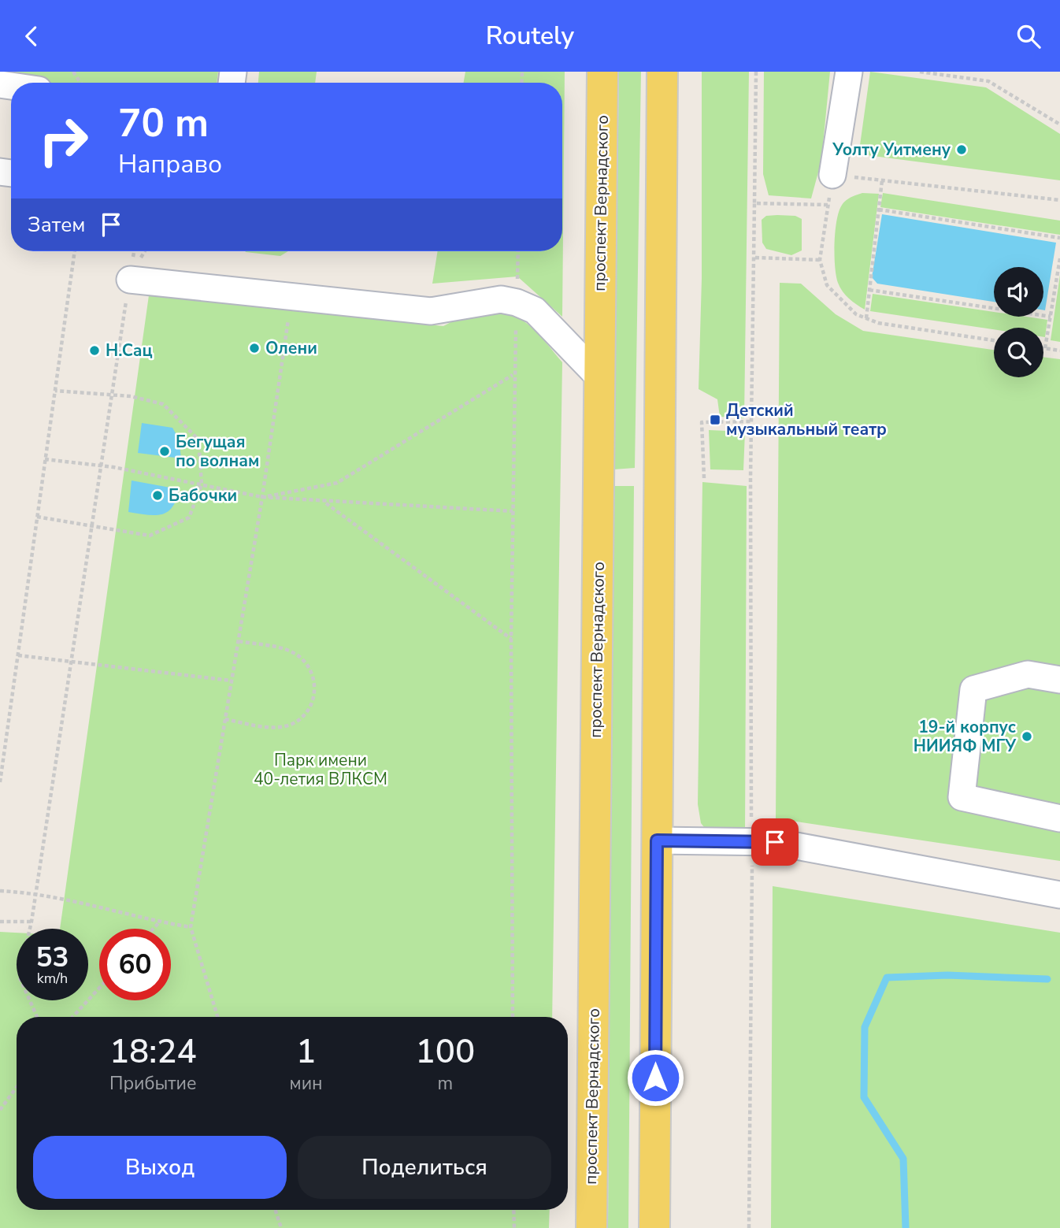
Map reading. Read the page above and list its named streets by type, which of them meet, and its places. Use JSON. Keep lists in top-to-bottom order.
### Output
{
  "streets": {
    "main road": ["проспект Вернадского"]
  },
  "parks": ["Парк имени 40-летия ВЛКСМ"],
  "places": {
    "other": [
      "Уолту Уитмену",
      "Олени",
      "Н.Сац",
      "Бегущая по волнам",
      "Бабочки",
      "19-й корпус НИИЯФ МГУ"
    ],
    "transit": ["Детский музыкальный театр"]
  },
  "page": {
    "header": "Routely",
    "turn": ["70 m", "Направо"],
    "then": "Затем",
    "speed": "53 km/h",
    "limit": "60",
    "eta": [
      "18:24",
      "Прибытие",
      "1",
      "мин",
      "100",
      "m"
    ],
    "buttons": ["Выход", "Поделиться"]
  }
}
